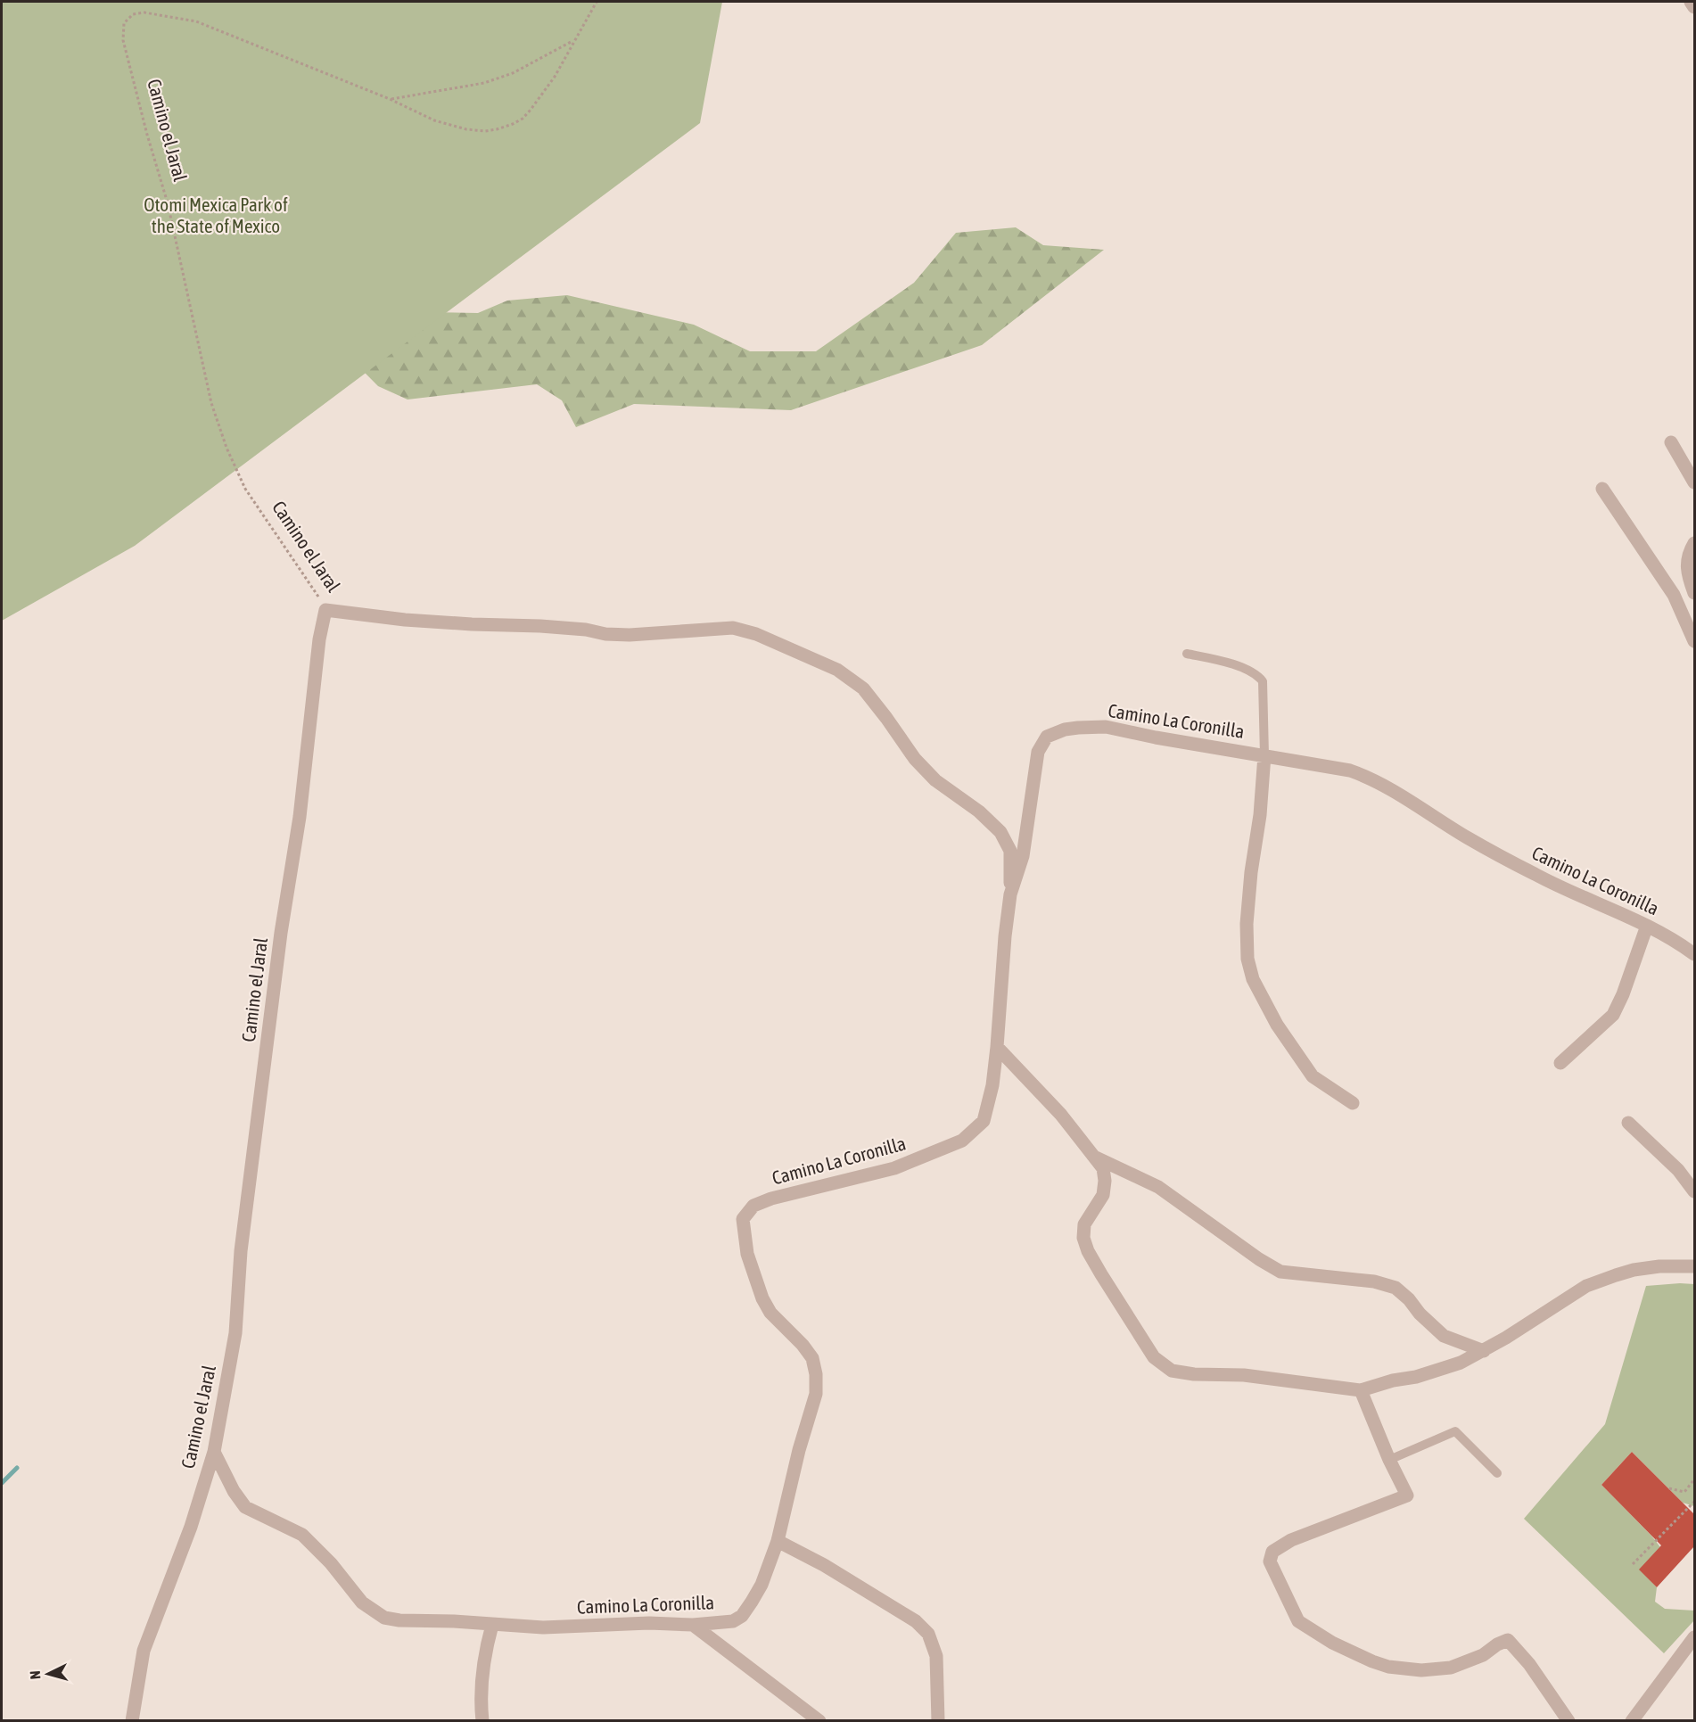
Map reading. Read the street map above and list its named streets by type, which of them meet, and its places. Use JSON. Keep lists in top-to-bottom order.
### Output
{
  "streets": {
    "street": ["Camino el Jaral", "Camino La Coronilla"]
  },
  "crossings": [
    ["Camino el Jaral", "Camino La Coronilla"]
  ],
  "parks": ["Otomi Mexica Park of the State of Mexico"],
  "north": "left"
}
